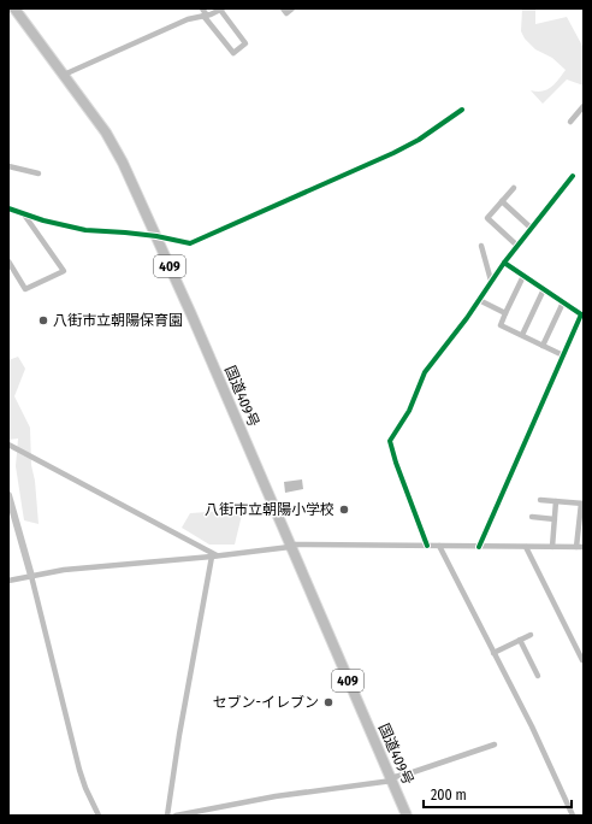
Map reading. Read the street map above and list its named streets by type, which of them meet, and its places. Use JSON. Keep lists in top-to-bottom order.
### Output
{
  "streets": {
    "highway": ["409", "国道409号"]
  },
  "places": ["八街市立朝陽保育園", "八街市立朝陽小学校", "セブン-イレブン"],
  "scale_bar": "200 m"
}
